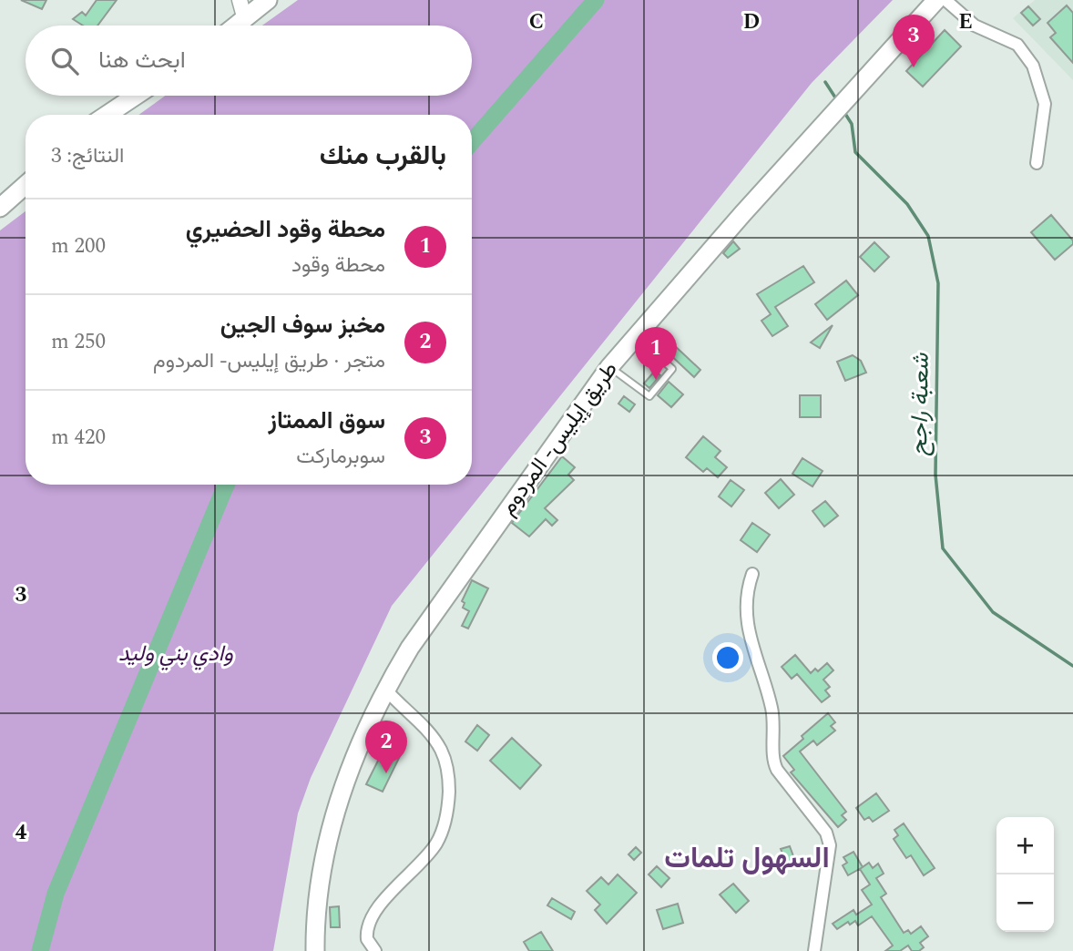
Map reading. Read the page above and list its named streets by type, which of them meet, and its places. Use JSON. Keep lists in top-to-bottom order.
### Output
{
  "streets": {
    "main road": ["طريق إيليس- المردوم"]
  },
  "districts": ["السهول تلمات"],
  "water": ["شعبة راجح"],
  "parks": ["وادي بني وليد"],
  "page": {
    "pins": ["3", "1", "2"],
    "search": "ابحث هنا",
    "heading": ["بالقرب منك", "النتائج: 3"],
    "list": [
      {
        "mark": "1",
        "name": "محطة وقود الحضيري",
        "note": "محطة وقود",
        "value": "200 m"
      },
      {
        "mark": "2",
        "name": "مخبز سوف الجين",
        "note": "متجر · طريق إيليس- المردوم",
        "value": "250 m"
      },
      {
        "mark": "3",
        "name": "سوق الممتاز",
        "note": "سوبرماركت",
        "value": "420 m"
      }
    ],
    "map_buttons": ["+", "−"]
  },
  "grid": {
    "columns": ["C", "D", "E"],
    "rows": ["3", "4"]
  }
}
